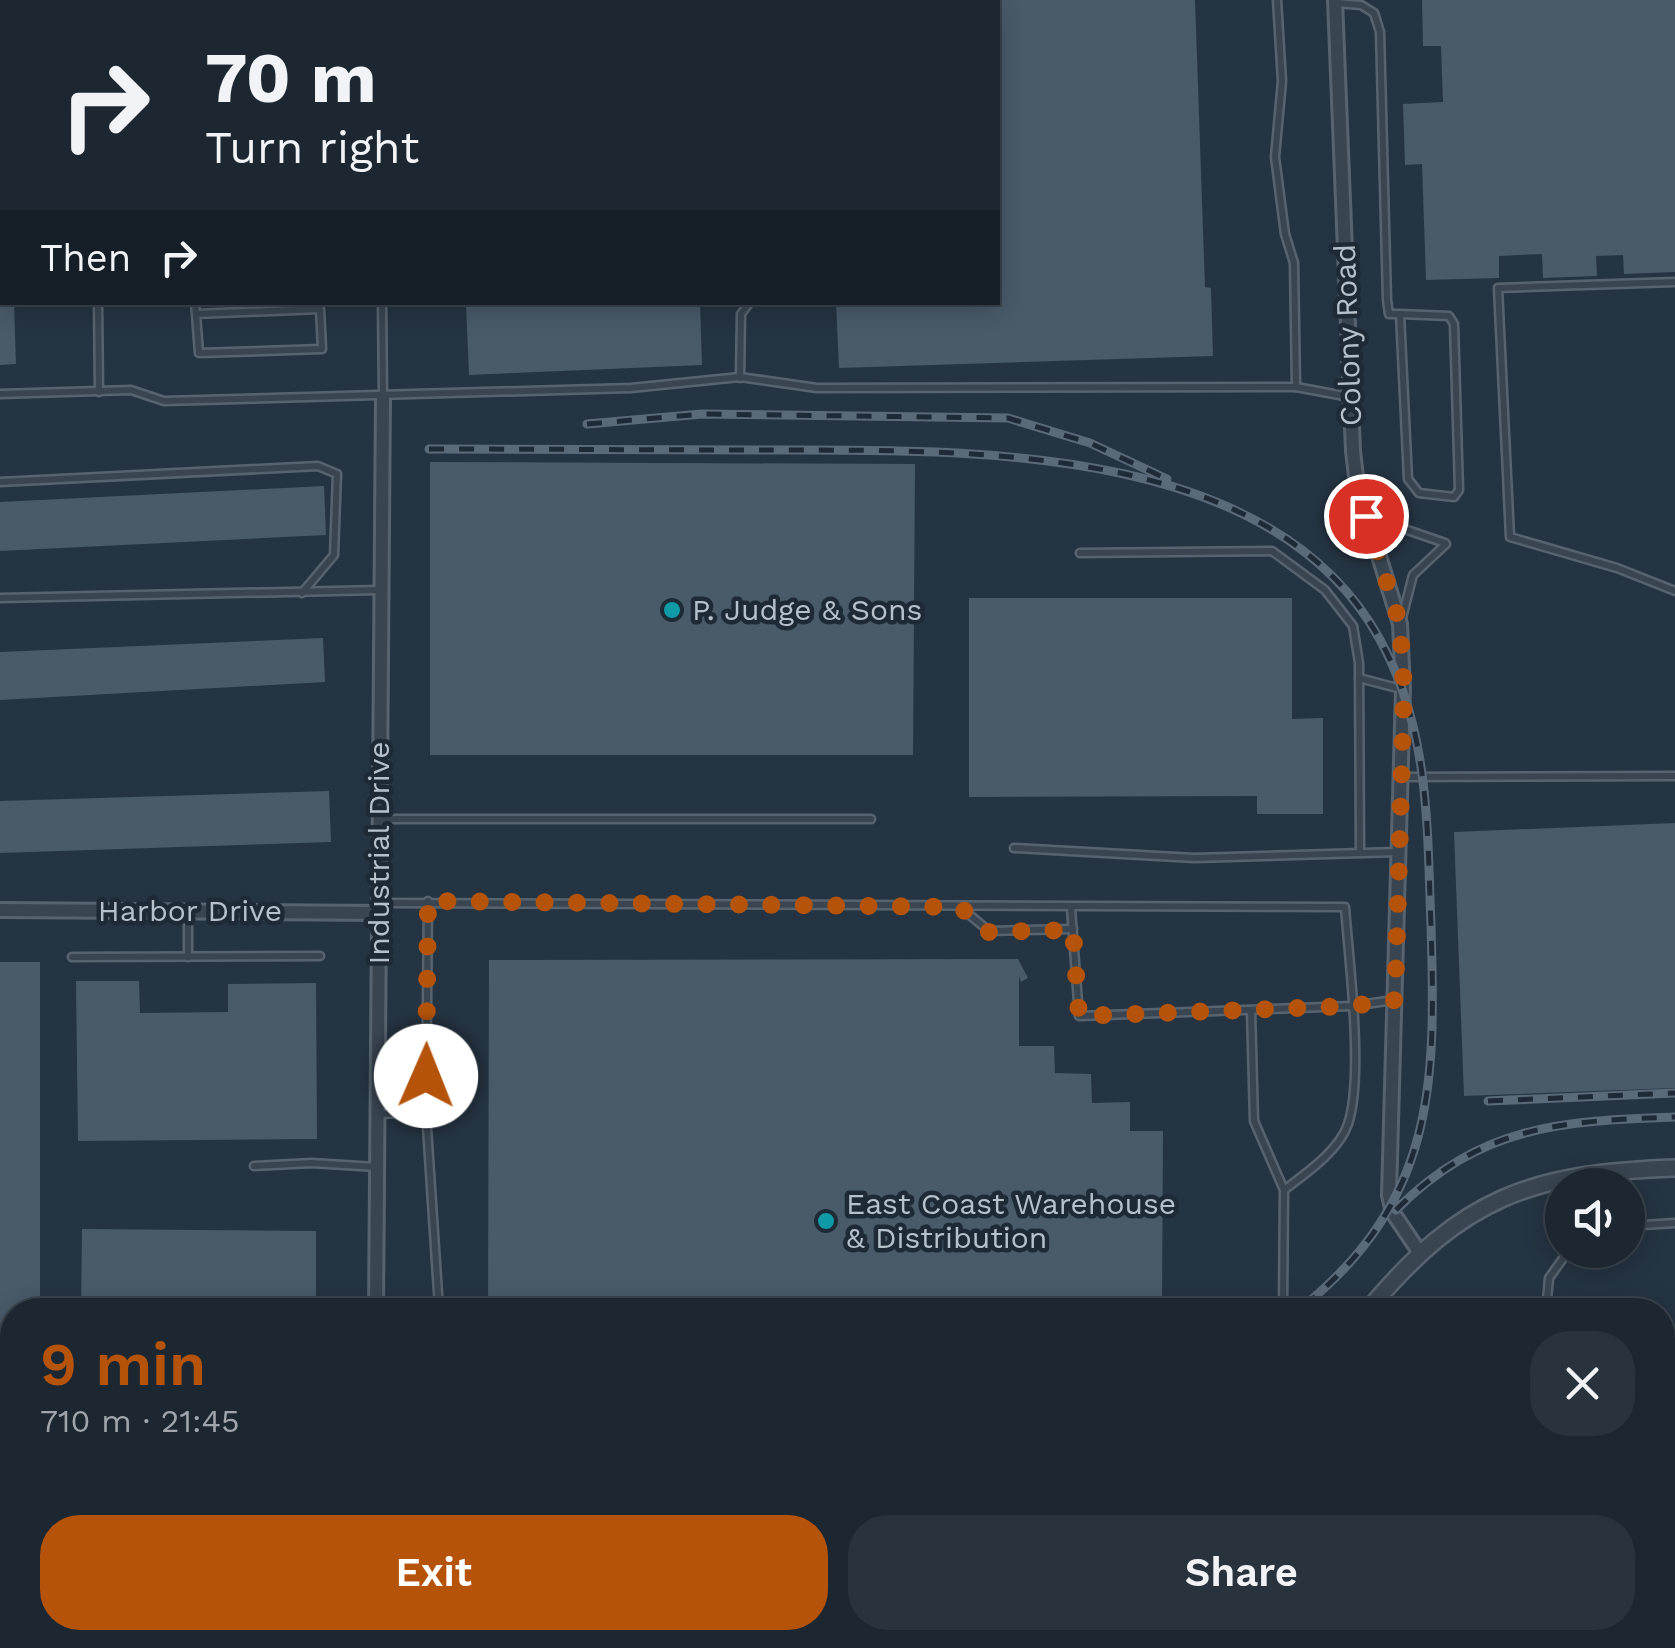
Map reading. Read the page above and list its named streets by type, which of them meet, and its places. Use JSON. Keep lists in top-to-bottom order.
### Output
{
  "streets": {
    "street": ["Colony Road", "Industrial Drive", "Harbor Drive"]
  },
  "crossings": [
    ["Industrial Drive", "Harbor Drive"]
  ],
  "places": ["P. Judge & Sons", "East Coast Warehouse & Distribution"],
  "page": {
    "turn": ["70 m", "Turn right"],
    "then": "Then",
    "heading": ["9 min", "710 m · 21:45"],
    "buttons": ["Exit", "Share"]
  }
}
